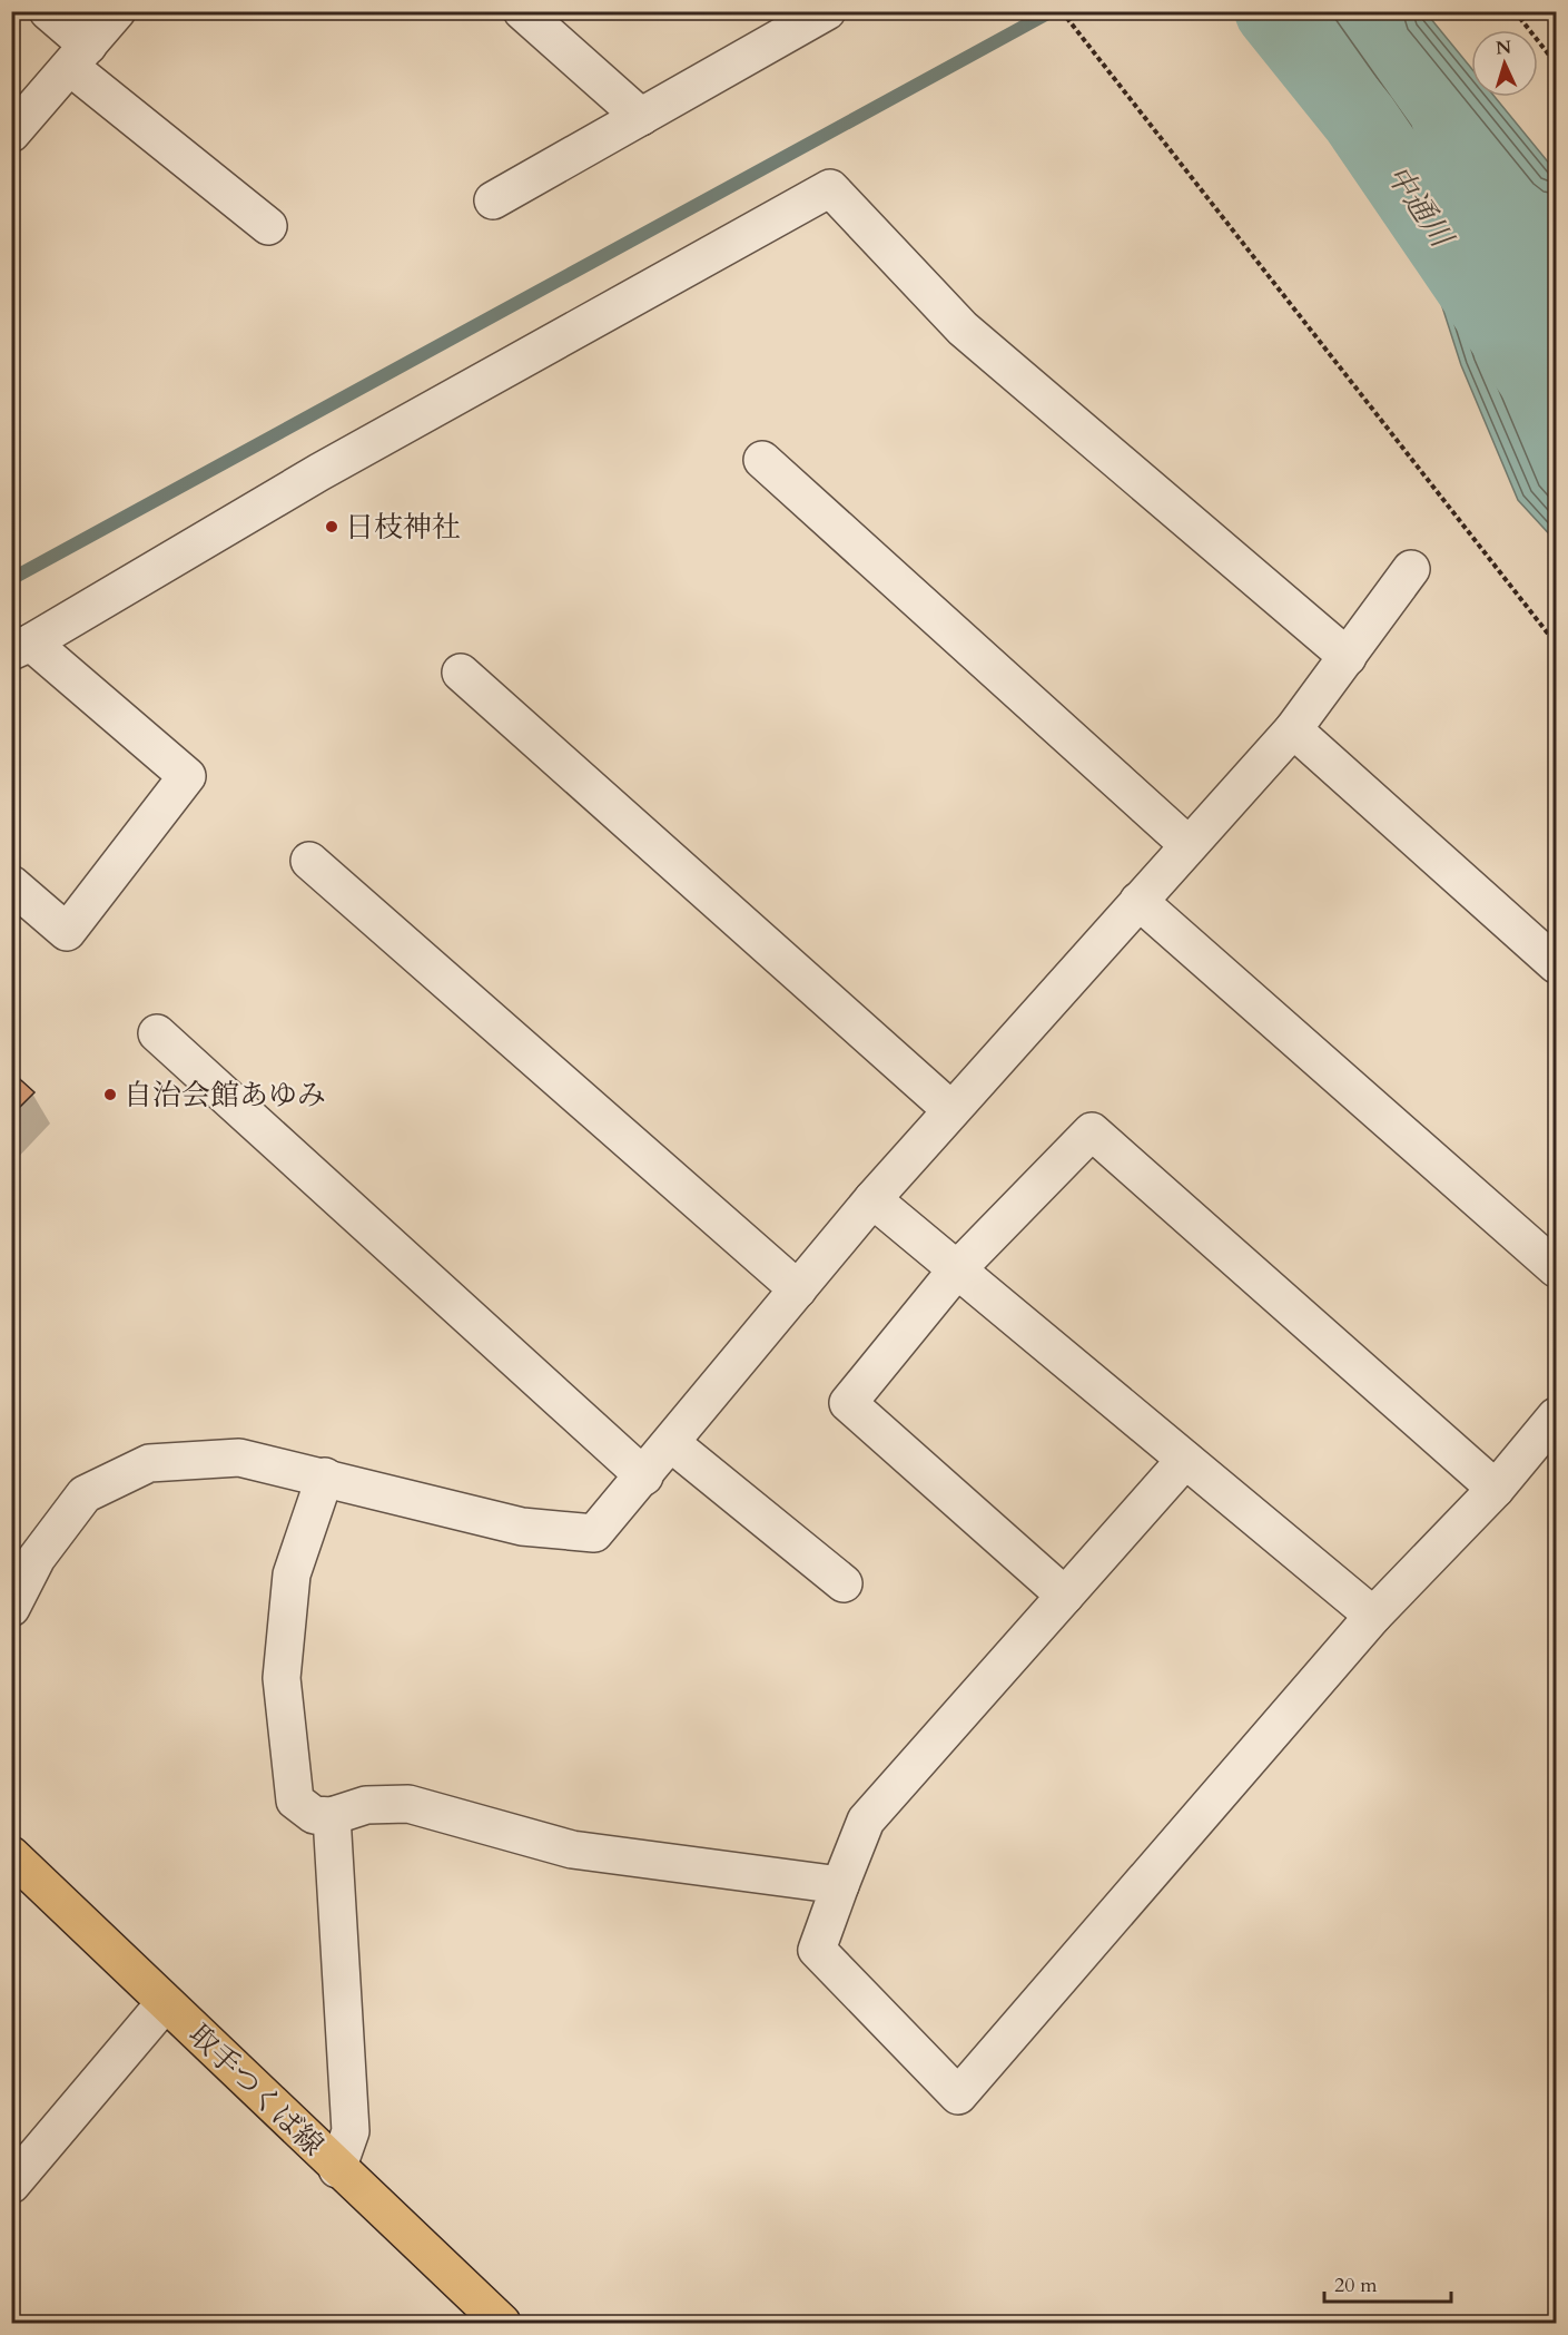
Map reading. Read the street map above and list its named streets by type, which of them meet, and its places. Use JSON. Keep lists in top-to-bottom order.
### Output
{
  "streets": {
    "main road": ["取手つくば線"]
  },
  "water": ["中通川"],
  "places": ["日枝神社", "自治会館あゆみ"],
  "scale_bar": "20 m",
  "north": "top"
}
